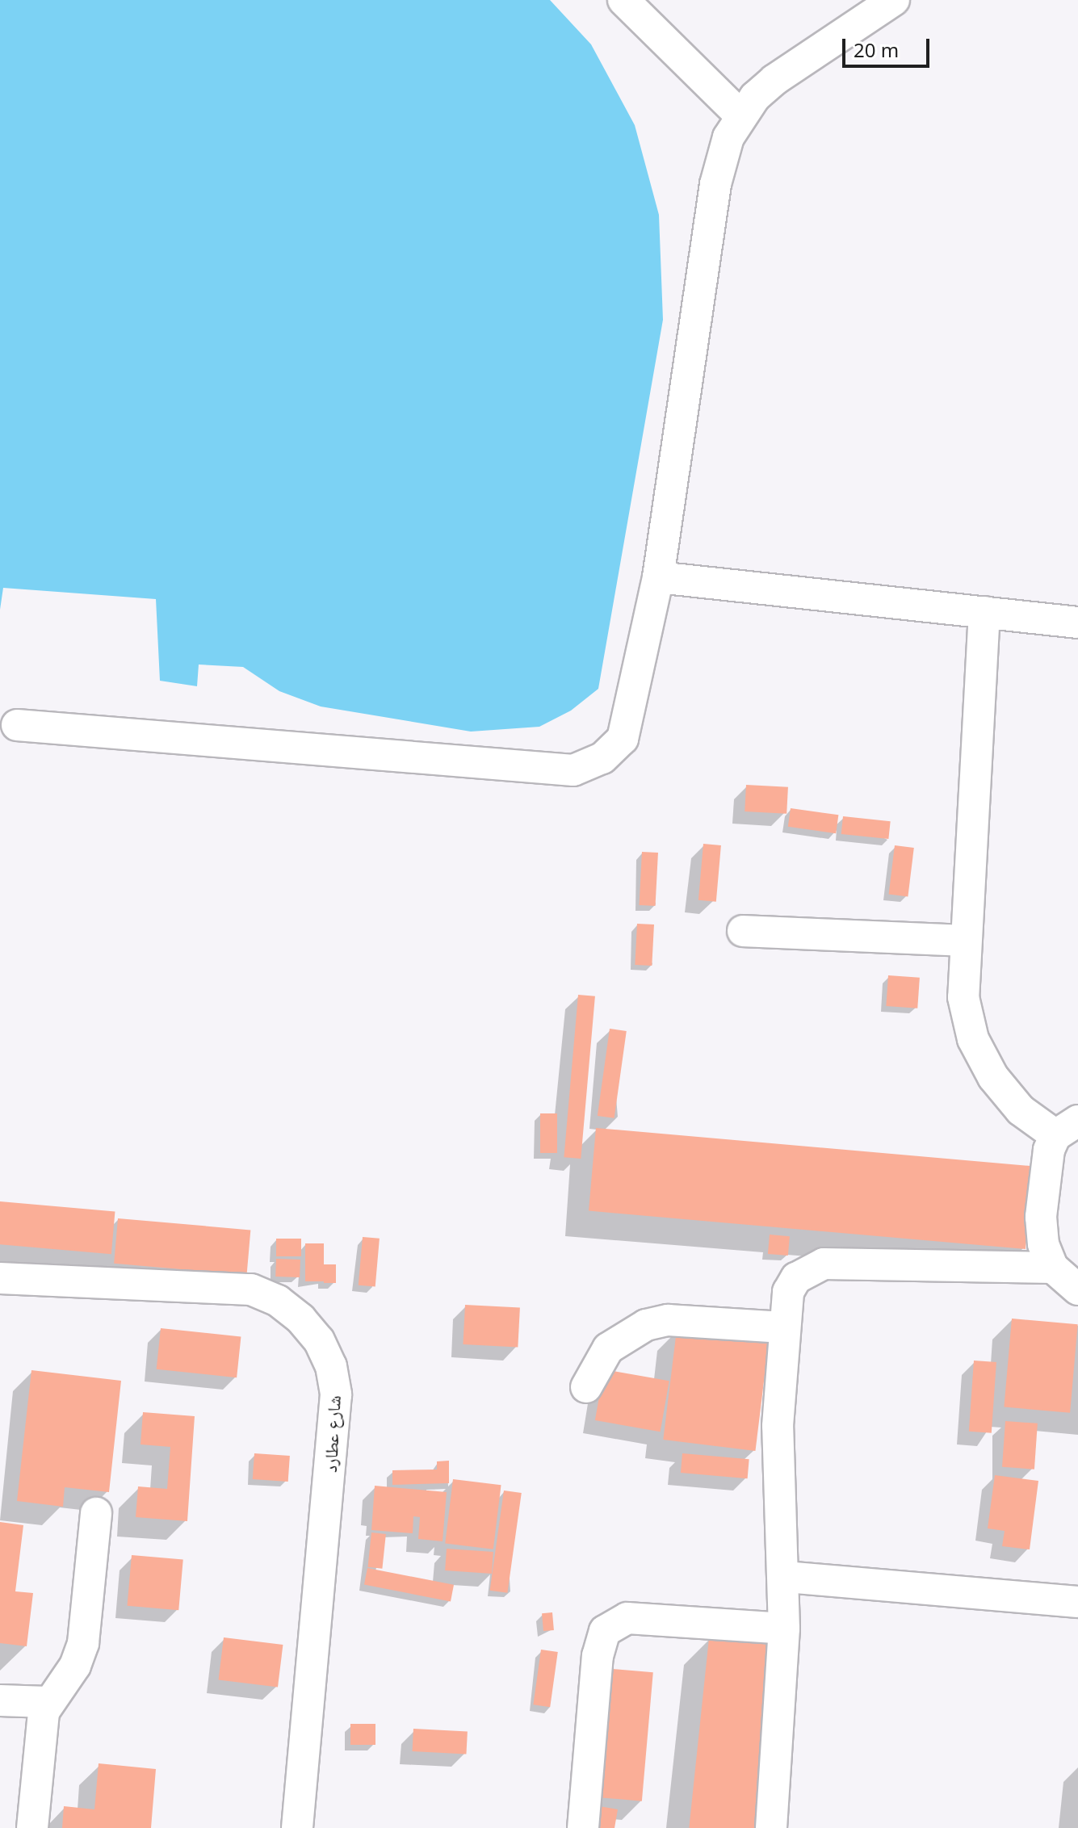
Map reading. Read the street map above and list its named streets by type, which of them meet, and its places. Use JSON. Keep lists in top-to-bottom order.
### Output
{
  "streets": {
    "lane": ["شارع عطارد"]
  },
  "scale_bar": "20 m"
}
